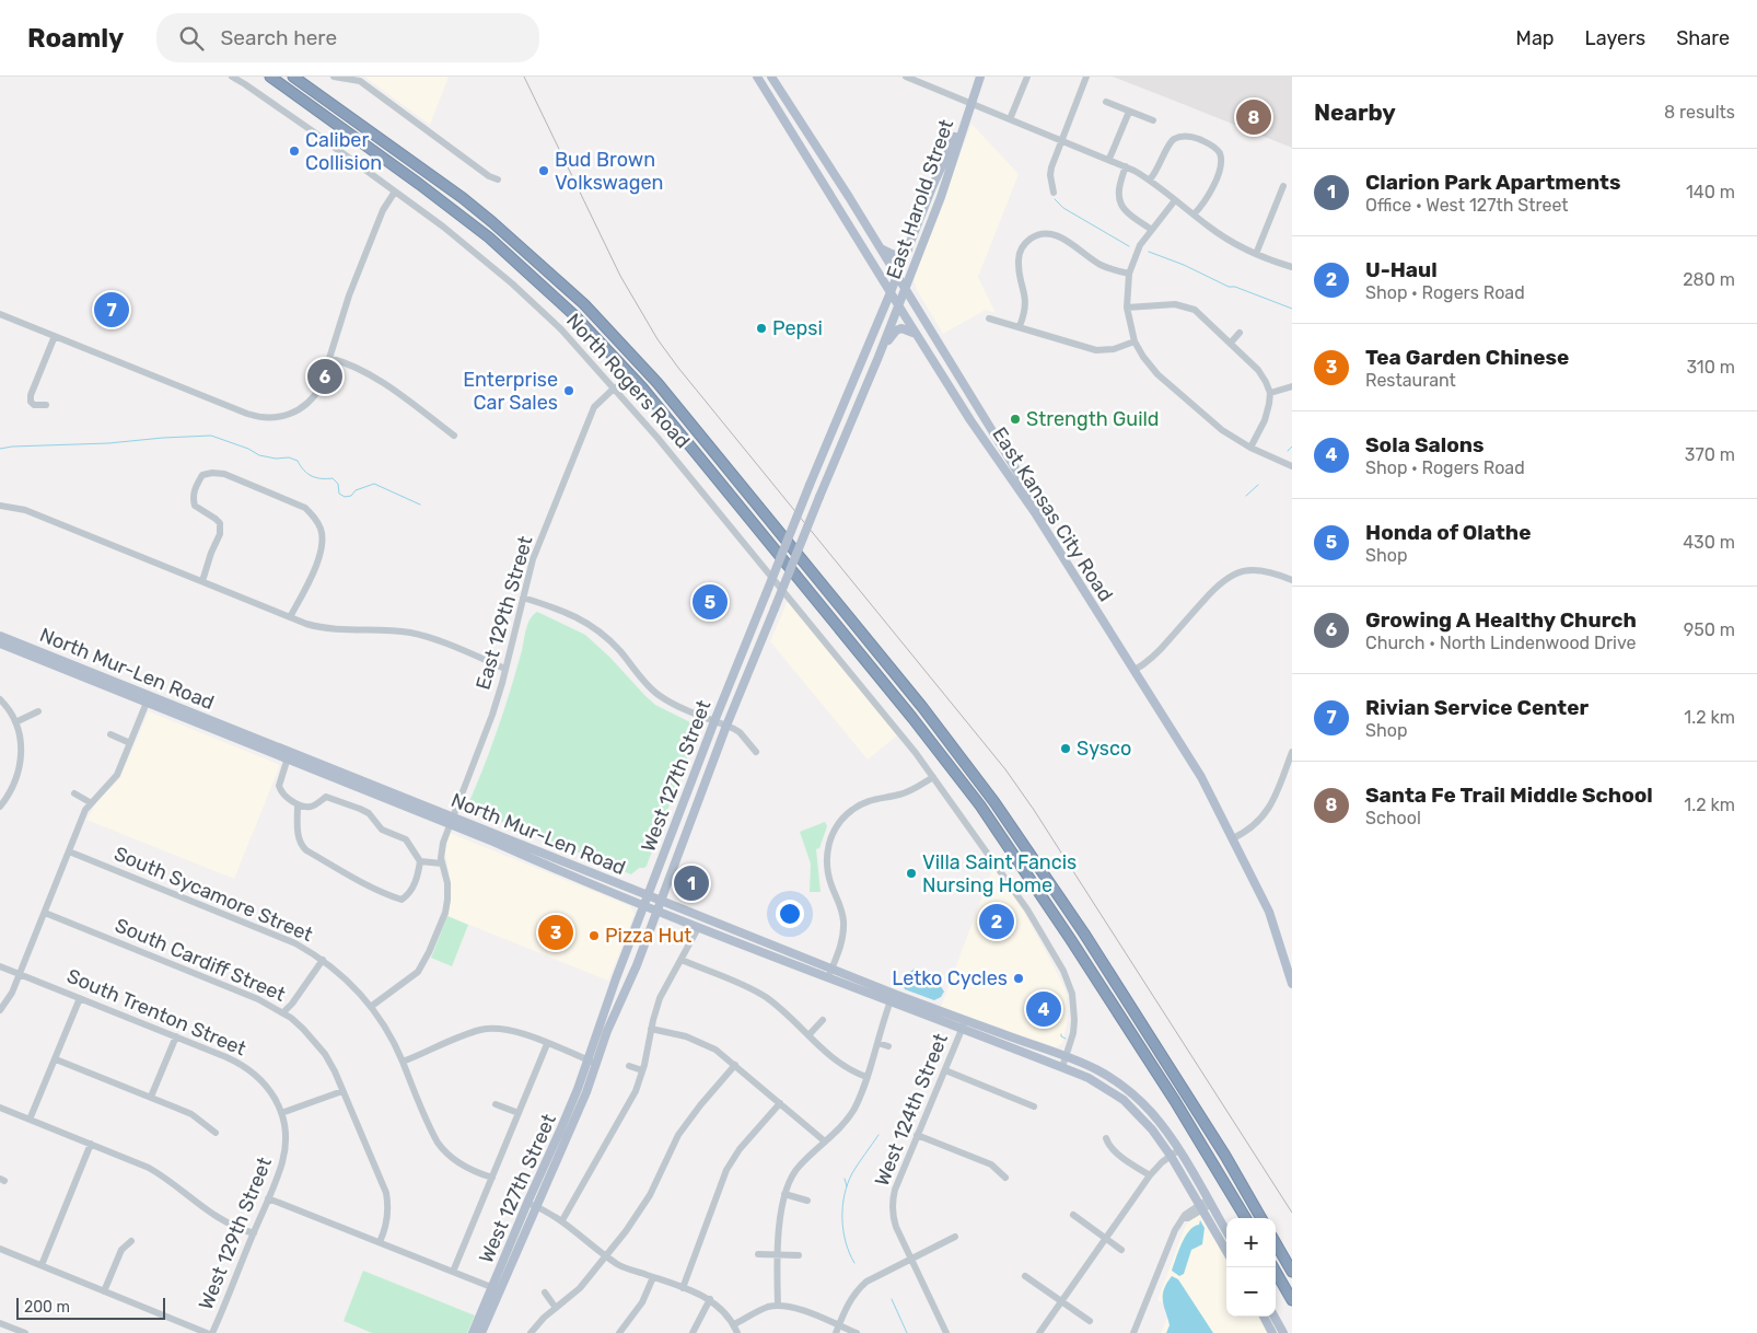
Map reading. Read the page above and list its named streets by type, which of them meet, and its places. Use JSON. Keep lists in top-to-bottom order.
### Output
{
  "streets": {
    "main road": [
      "East Harold Street",
      "East Kansas City Road",
      "North Mur-Len Road",
      "West 127th Street"
    ],
    "street": [
      "North Rogers Road",
      "East 129th Street",
      "South Sycamore Street",
      "South Cardiff Street",
      "South Trenton Street",
      "West 124th Street",
      "West 129th Street"
    ]
  },
  "crossings": [
    ["East Harold Street", "East Kansas City Road"],
    ["East Harold Street", "West 127th Street"],
    ["North Rogers Road", "East 129th Street"],
    ["North Rogers Road", "North Mur-Len Road"],
    ["East Kansas City Road", "West 127th Street"],
    ["East 129th Street", "North Mur-Len Road"],
    ["North Mur-Len Road", "West 127th Street"],
    ["North Mur-Len Road", "West 124th Street"],
    ["South Trenton Street", "West 129th Street"]
  ],
  "places": [
    "Caliber Collision",
    "Bud Brown Volkswagen",
    "Pepsi",
    "Enterprise Car Sales",
    "Strength Guild",
    "Sysco",
    "Villa Saint Fancis Nursing Home",
    "Pizza Hut",
    "Letko Cycles"
  ],
  "scale_bar": "200 m",
  "page": {
    "header": "Roamly",
    "search": "Search here",
    "nav": ["Map", "Layers", "Share"],
    "heading": ["Nearby", "8 results"],
    "pins": [
      "8",
      "7",
      "6",
      "5",
      "1",
      "2",
      "3",
      "4"
    ],
    "list": [
      {
        "mark": "1",
        "name": "Clarion Park Apartments",
        "note": "Office · West 127th Street",
        "value": "140 m"
      },
      {
        "mark": "2",
        "name": "U-Haul",
        "note": "Shop · Rogers Road",
        "value": "280 m"
      },
      {
        "mark": "3",
        "name": "Tea Garden Chinese",
        "note": "Restaurant",
        "value": "310 m"
      },
      {
        "mark": "4",
        "name": "Sola Salons",
        "note": "Shop · Rogers Road",
        "value": "370 m"
      },
      {
        "mark": "5",
        "name": "Honda of Olathe",
        "note": "Shop",
        "value": "430 m"
      },
      {
        "mark": "6",
        "name": "Growing A Healthy Church",
        "note": "Church · North Lindenwood Drive",
        "value": "950 m"
      },
      {
        "mark": "7",
        "name": "Rivian Service Center",
        "note": "Shop",
        "value": "1.2 km"
      },
      {
        "mark": "8",
        "name": "Santa Fe Trail Middle School",
        "note": "School",
        "value": "1.2 km"
      }
    ],
    "map_buttons": ["+", "−"],
    "scale": "200 m"
  }
}
